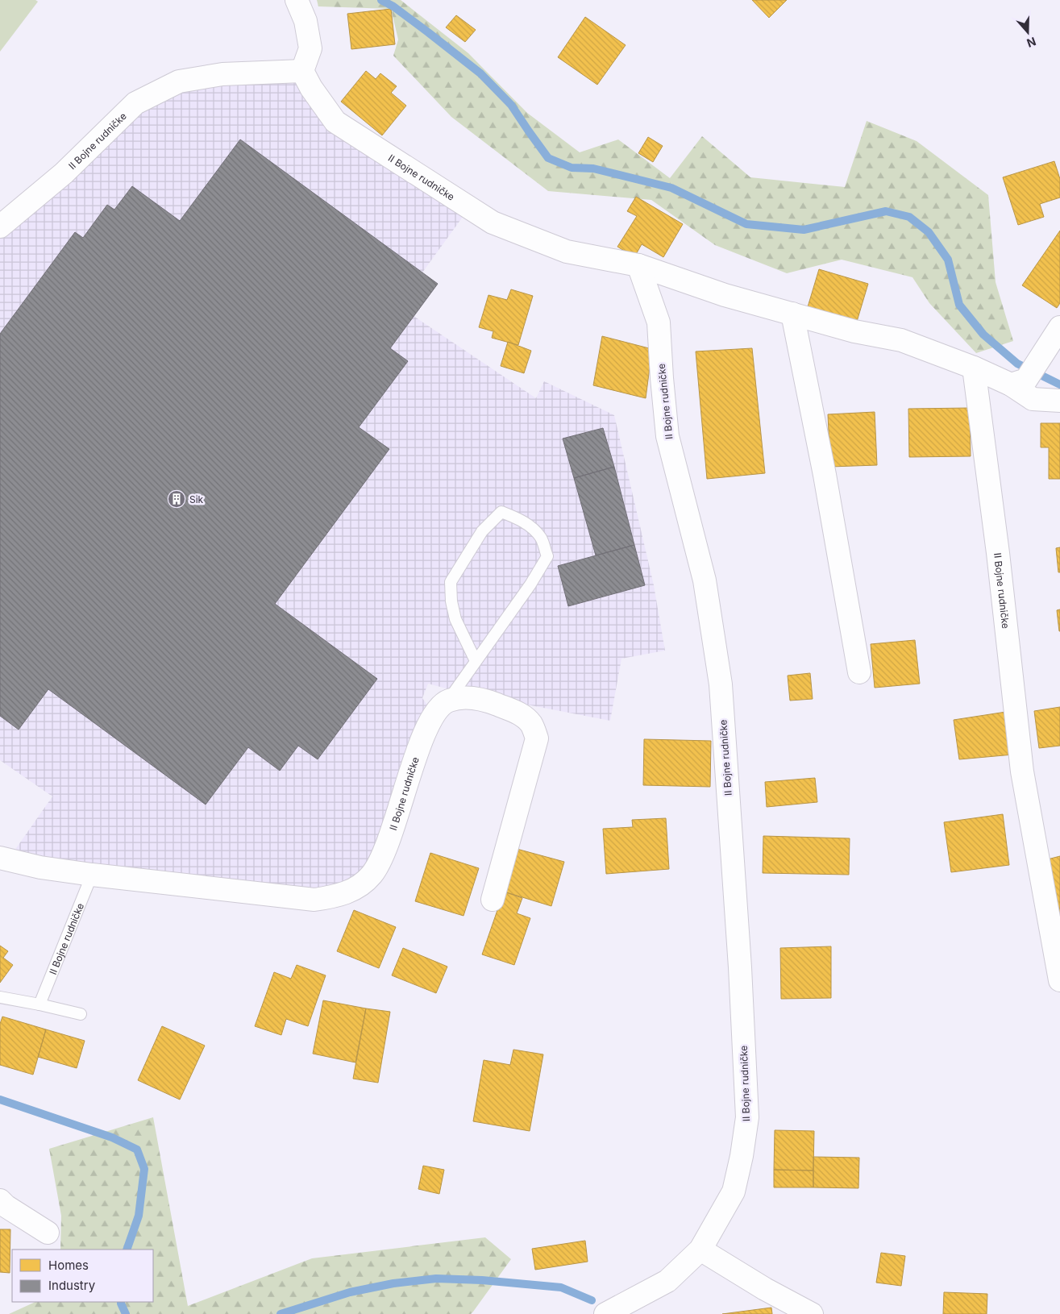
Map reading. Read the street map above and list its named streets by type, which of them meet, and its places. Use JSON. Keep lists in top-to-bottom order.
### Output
{
  "streets": {
    "street": ["II Bojne rudničke"]
  },
  "places": {
    "building": ["Sik"]
  },
  "legend": ["Homes", "Industry"],
  "north": "bottom"
}
